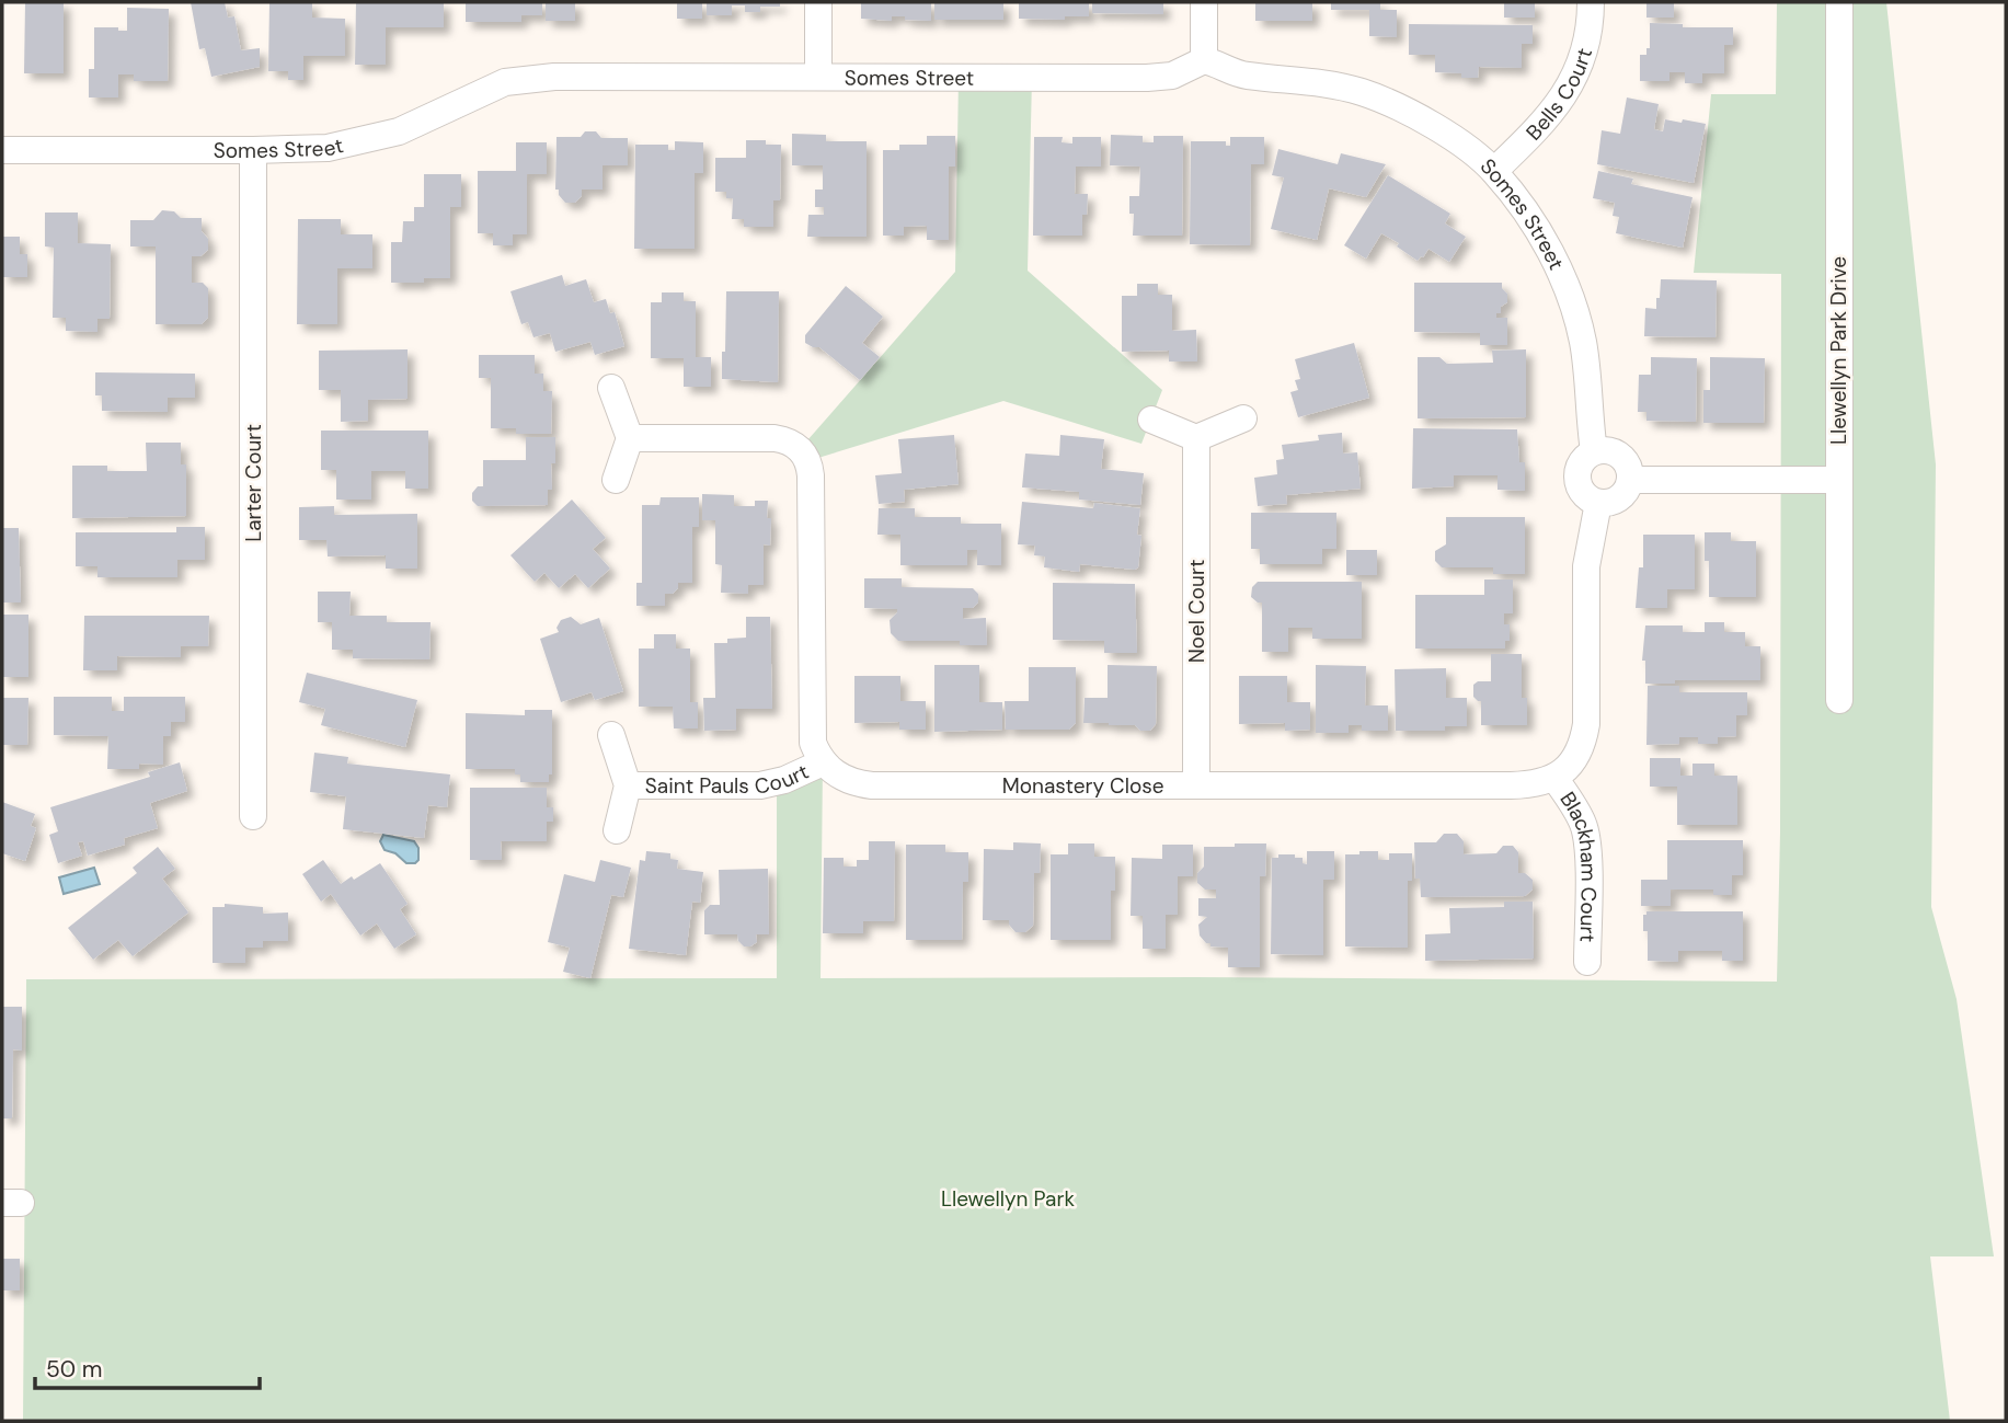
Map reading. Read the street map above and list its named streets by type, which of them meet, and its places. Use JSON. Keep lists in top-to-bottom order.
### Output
{
  "streets": {
    "street": [
      "Somes Street",
      "Bells Court",
      "Llewellyn Park Drive",
      "Larter Court",
      "Noel Court",
      "Saint Pauls Court",
      "Monastery Close",
      "Blackham Court"
    ]
  },
  "crossings": [
    ["Somes Street", "Bells Court"],
    ["Somes Street", "Larter Court"],
    ["Noel Court", "Monastery Close"],
    ["Saint Pauls Court", "Monastery Close"],
    ["Monastery Close", "Blackham Court"]
  ],
  "parks": ["Llewellyn Park"],
  "scale_bar": "50 m"
}
